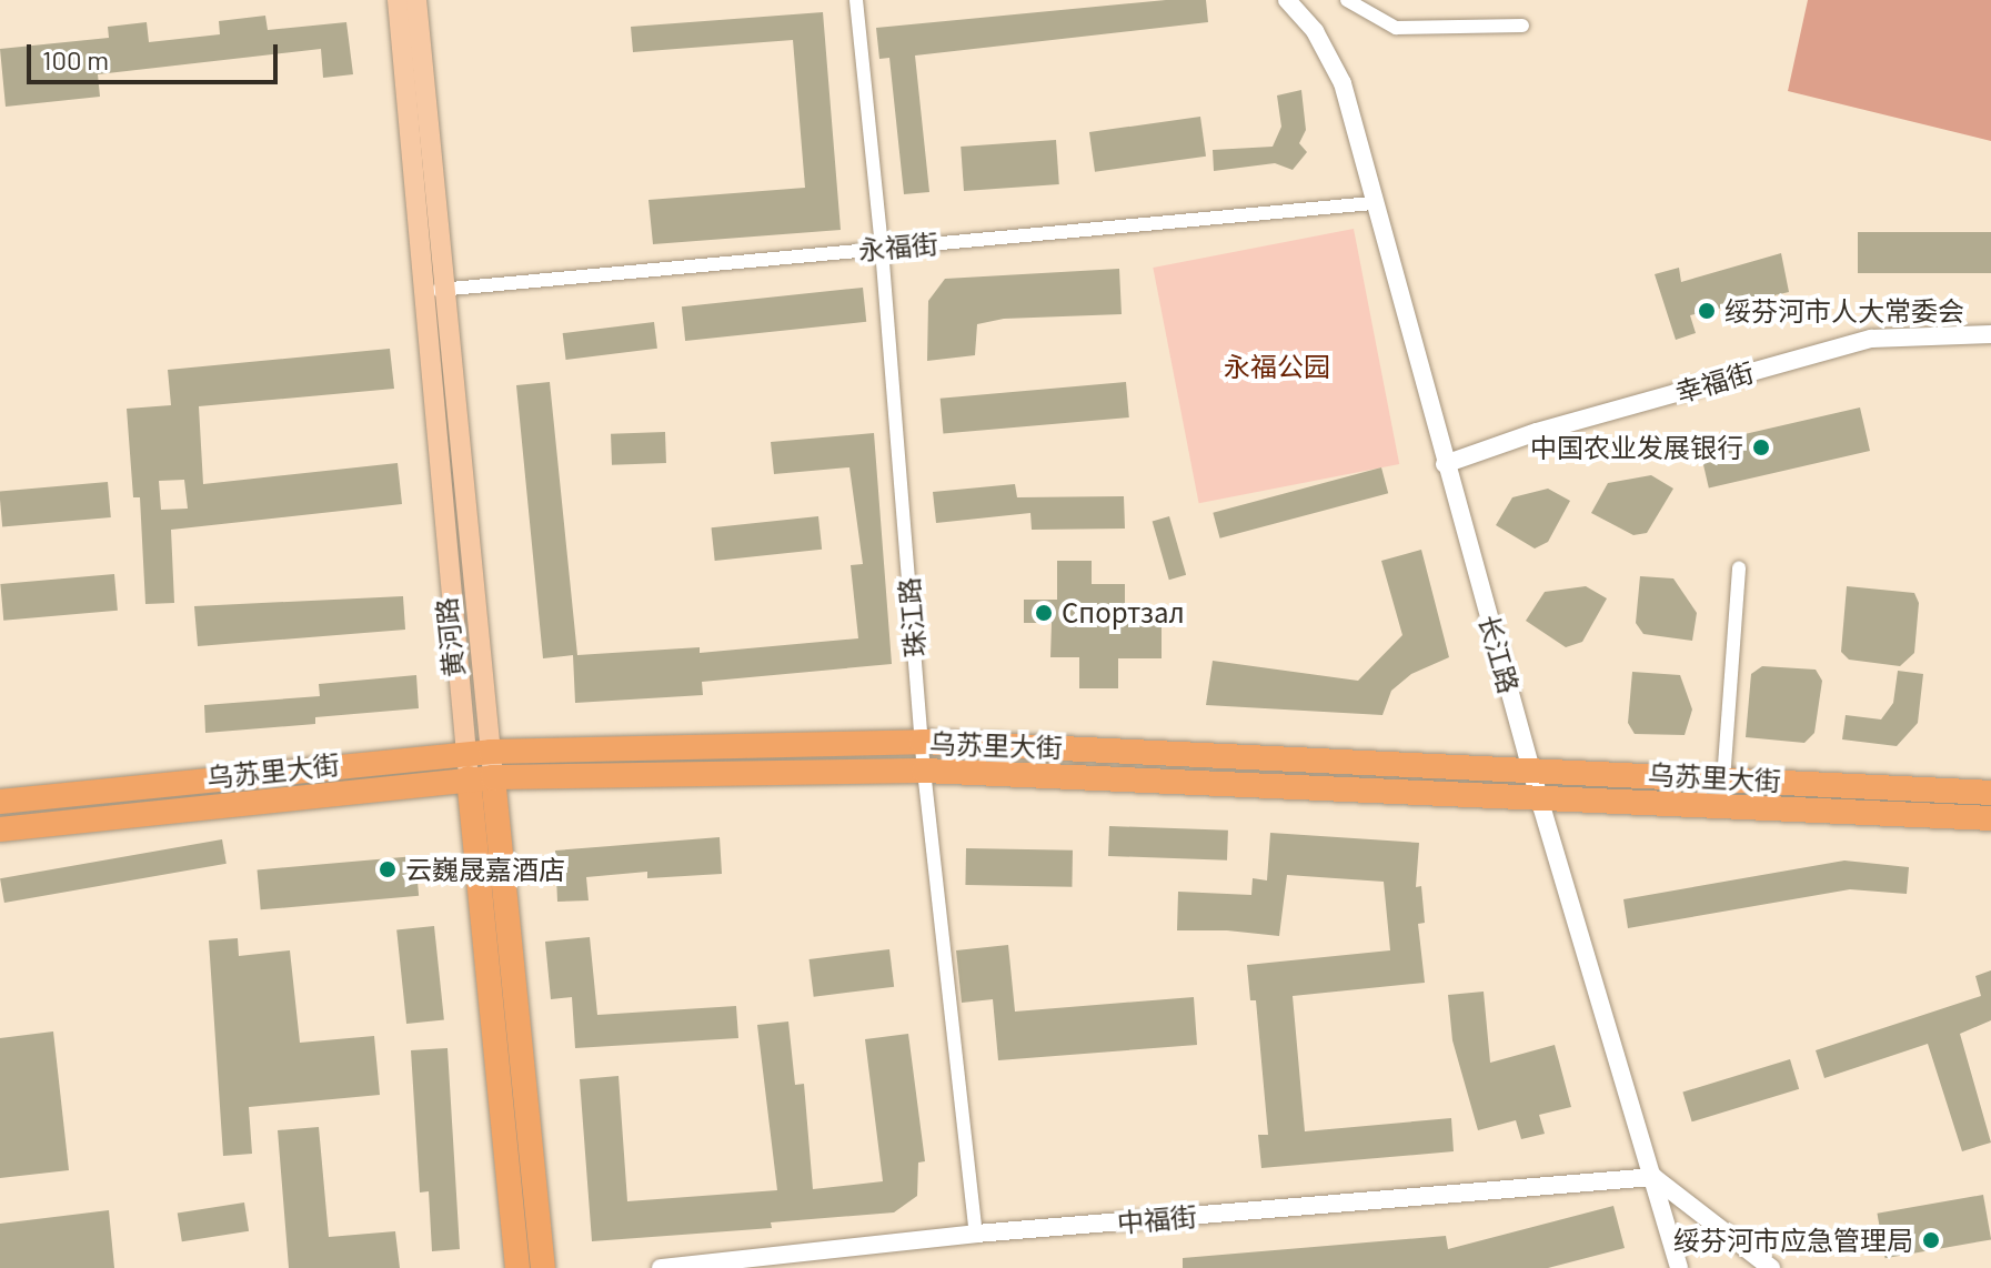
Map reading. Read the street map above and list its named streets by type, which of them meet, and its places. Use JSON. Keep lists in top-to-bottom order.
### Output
{
  "streets": {
    "highway": ["黄河路", "乌苏里大街"],
    "street": [
      "永福街",
      "幸福街",
      "珠江路",
      "长江路",
      "中福街"
    ]
  },
  "crossings": [
    ["永福街", "珠江路"],
    ["永福街", "黄河路"],
    ["永福街", "长江路"],
    ["幸福街", "长江路"],
    ["珠江路", "乌苏里大街"],
    ["珠江路", "中福街"],
    ["黄河路", "乌苏里大街"],
    ["长江路", "乌苏里大街"],
    ["长江路", "中福街"]
  ],
  "parks": ["永福公园"],
  "places": [
    "绥芬河市人大常委会",
    "中国农业发展银行",
    "Спортзал",
    "云巍晟嘉酒店",
    "绥芬河市应急管理局"
  ],
  "scale_bar": "100 m"
}
